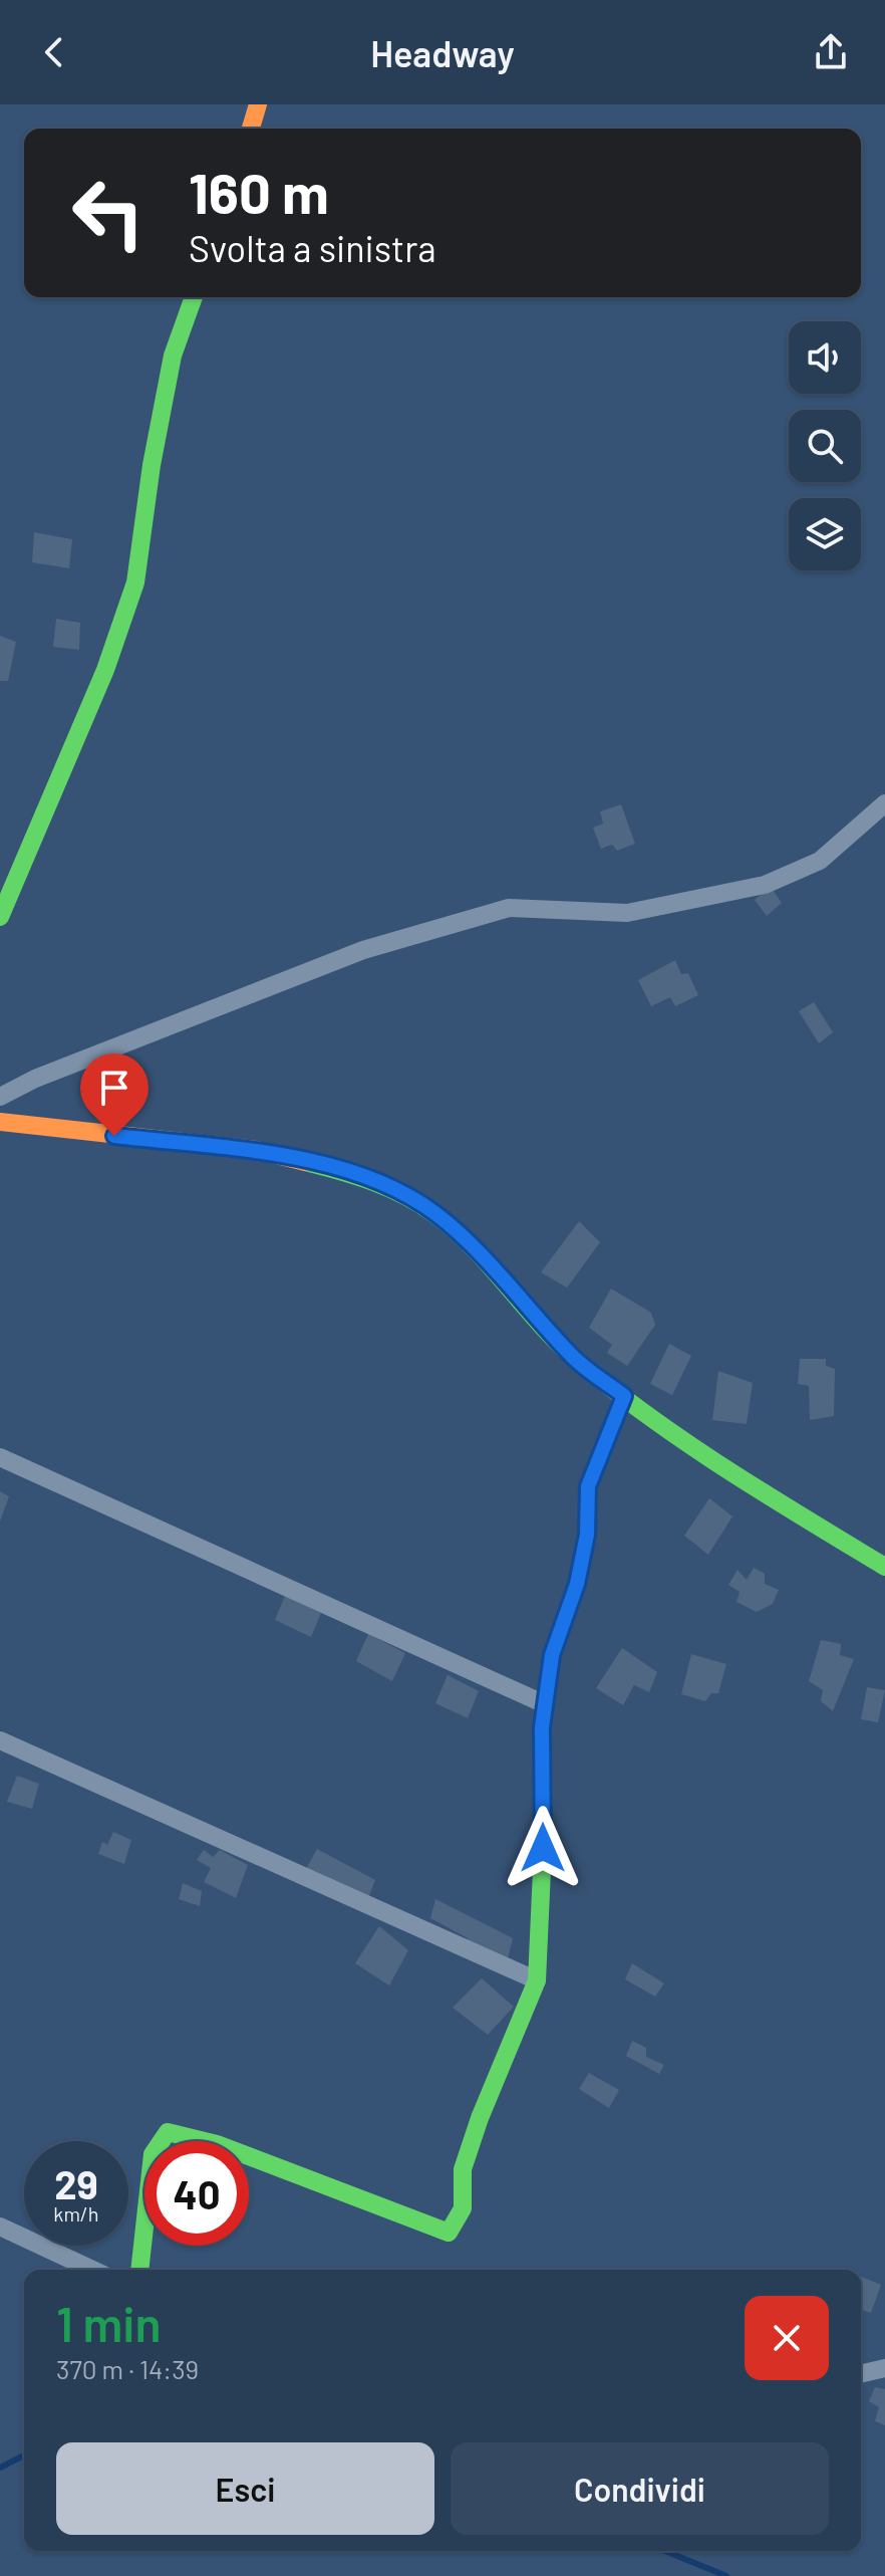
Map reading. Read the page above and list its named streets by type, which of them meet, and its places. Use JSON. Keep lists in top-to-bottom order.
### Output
{
  "page": {
    "header": "Headway",
    "turn": ["160 m", "Svolta a sinistra"],
    "speed": "29 km/h",
    "limit": "40",
    "heading": ["1 min", "370 m · 14:39"],
    "buttons": ["Esci", "Condividi"]
  }
}
